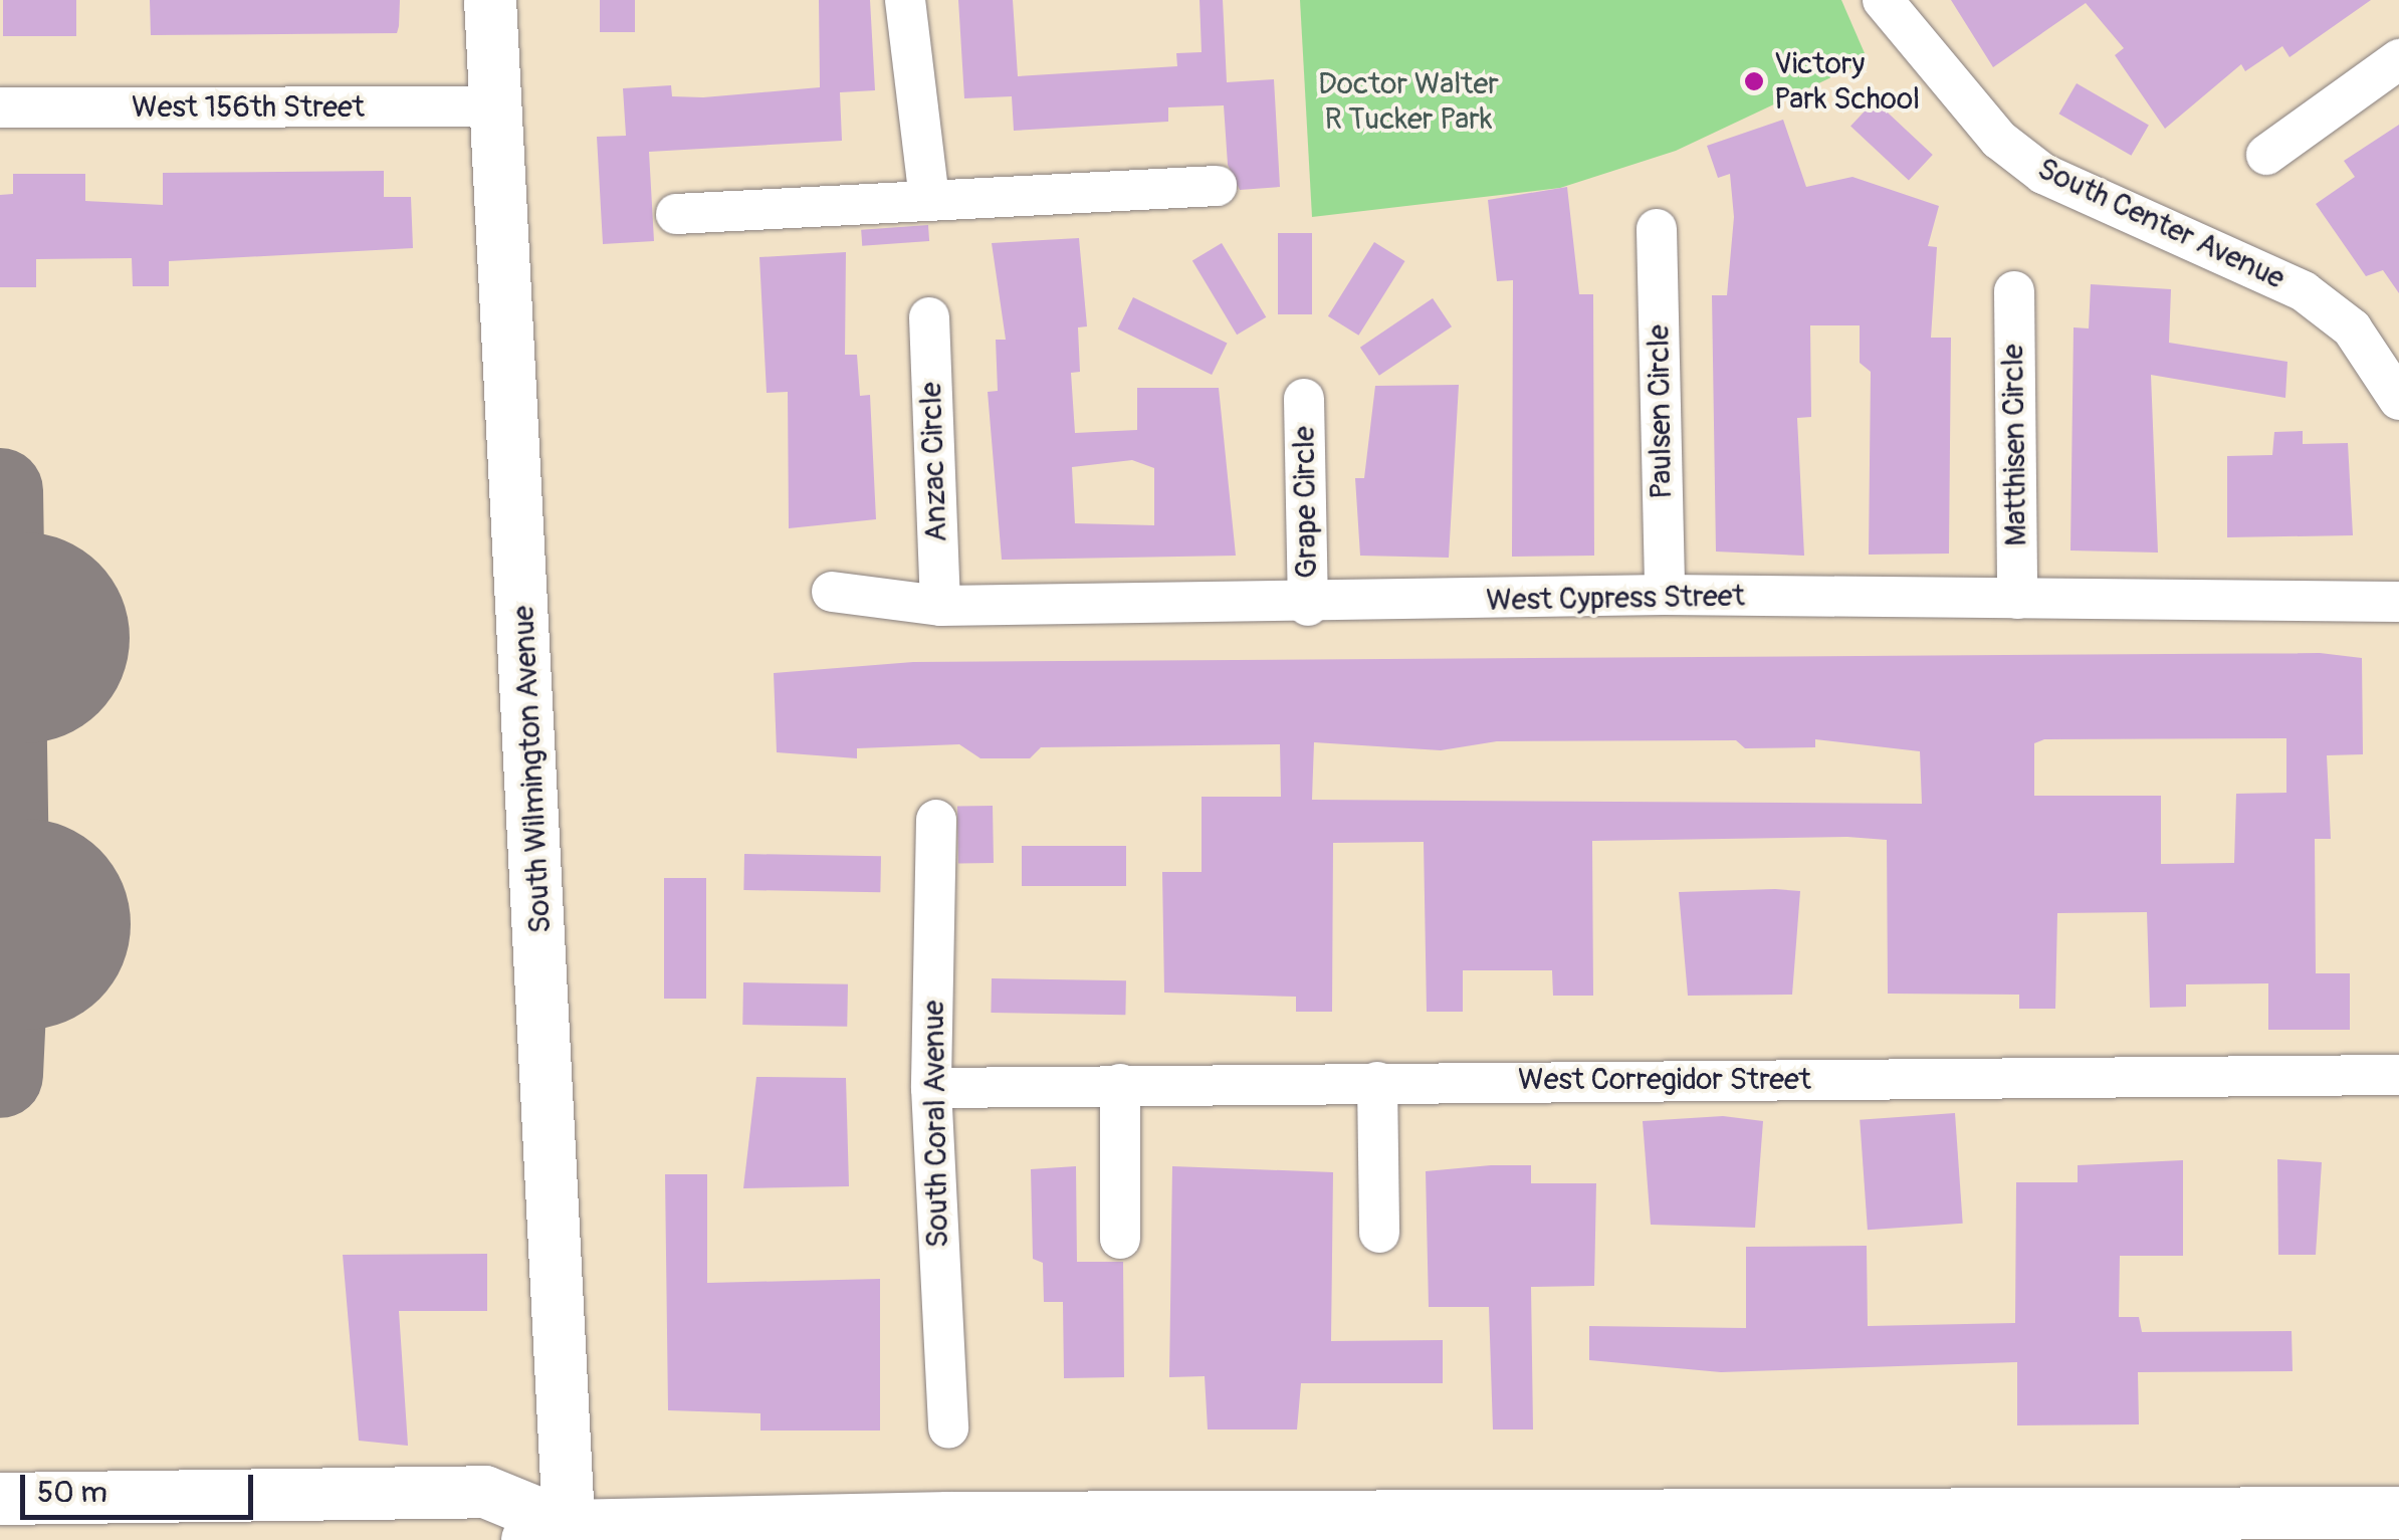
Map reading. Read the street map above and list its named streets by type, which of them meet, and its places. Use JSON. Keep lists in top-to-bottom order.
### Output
{
  "streets": {
    "main road": ["South Wilmington Avenue"],
    "street": [
      "West 156th Street",
      "South Center Avenue",
      "Paulsen Circle",
      "Matthisen Circle",
      "Anzac Circle",
      "Grape Circle",
      "West Cypress Street",
      "West Corregidor Street",
      "South Coral Avenue"
    ]
  },
  "crossings": [
    ["West 156th Street", "South Wilmington Avenue"],
    ["Paulsen Circle", "West Cypress Street"],
    ["Matthisen Circle", "West Cypress Street"],
    ["Anzac Circle", "West Cypress Street"],
    ["Grape Circle", "West Cypress Street"],
    ["West Corregidor Street", "South Coral Avenue"]
  ],
  "parks": ["Doctor Walter R Tucker Park"],
  "places": ["Victory Park School"],
  "scale_bar": "50 m"
}
